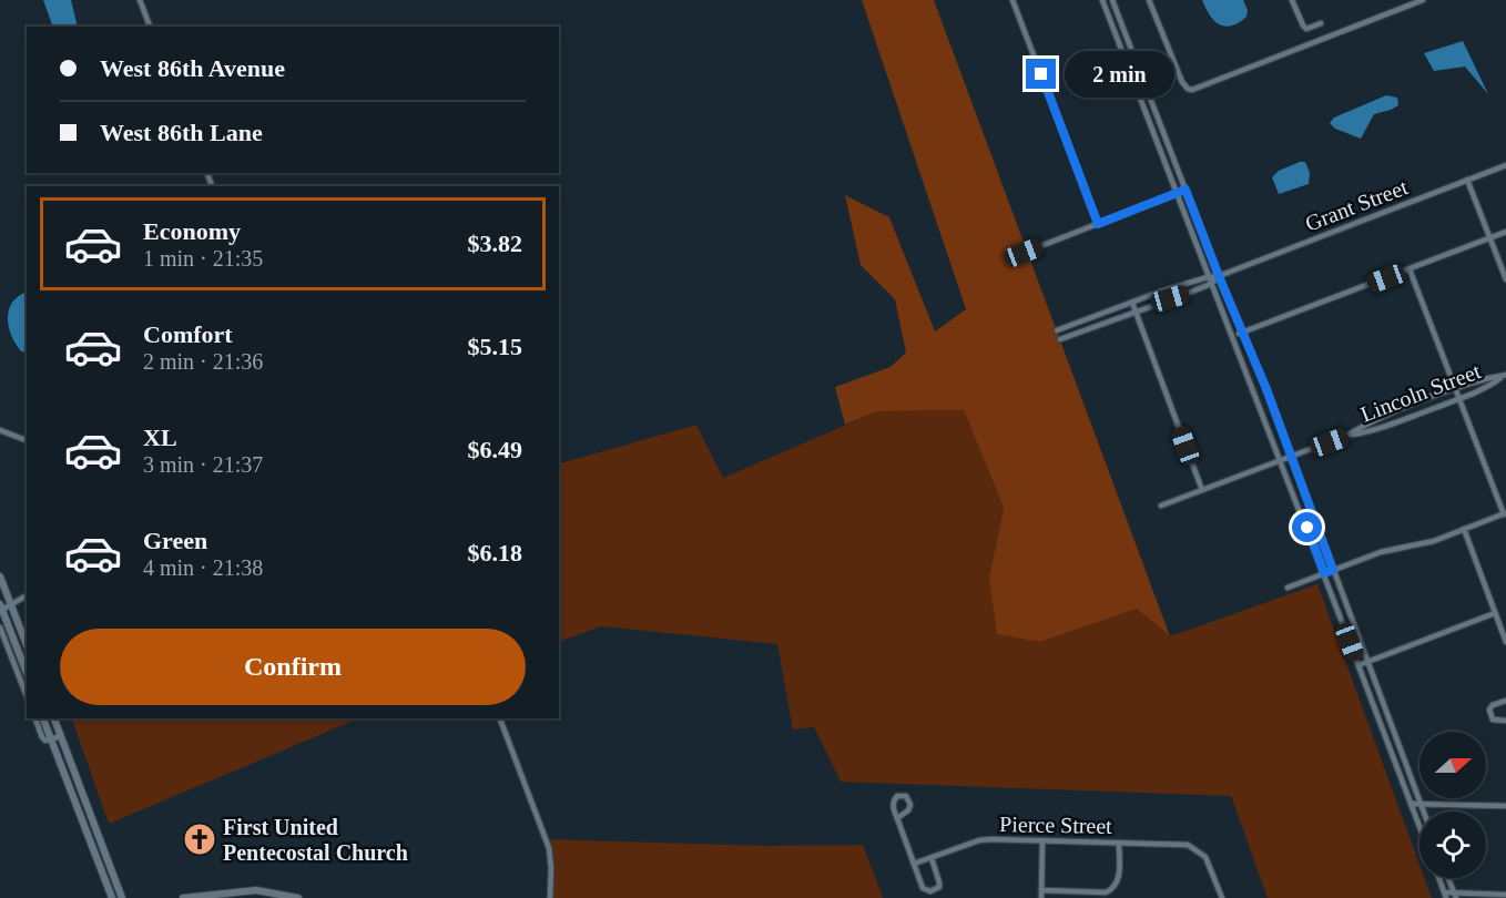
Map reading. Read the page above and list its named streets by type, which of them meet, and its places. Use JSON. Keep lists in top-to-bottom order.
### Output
{
  "streets": {
    "street": ["Grant Street", "Lincoln Street", "Pierce Street"]
  },
  "places": {
    "church": ["First United Pentecostal Church"]
  },
  "north": "right",
  "page": {
    "banner": ["West 86th Avenue", "West 86th Lane"],
    "bubble": "2 min",
    "list": [
      {
        "name": "Economy",
        "note": "1 min · 21:35",
        "value": "$3.82"
      },
      {
        "name": "Comfort",
        "note": "2 min · 21:36",
        "value": "$5.15"
      },
      {
        "name": "XL",
        "note": "3 min · 21:37",
        "value": "$6.49"
      },
      {
        "name": "Green",
        "note": "4 min · 21:38",
        "value": "$6.18"
      }
    ],
    "buttons": "Confirm"
  }
}
